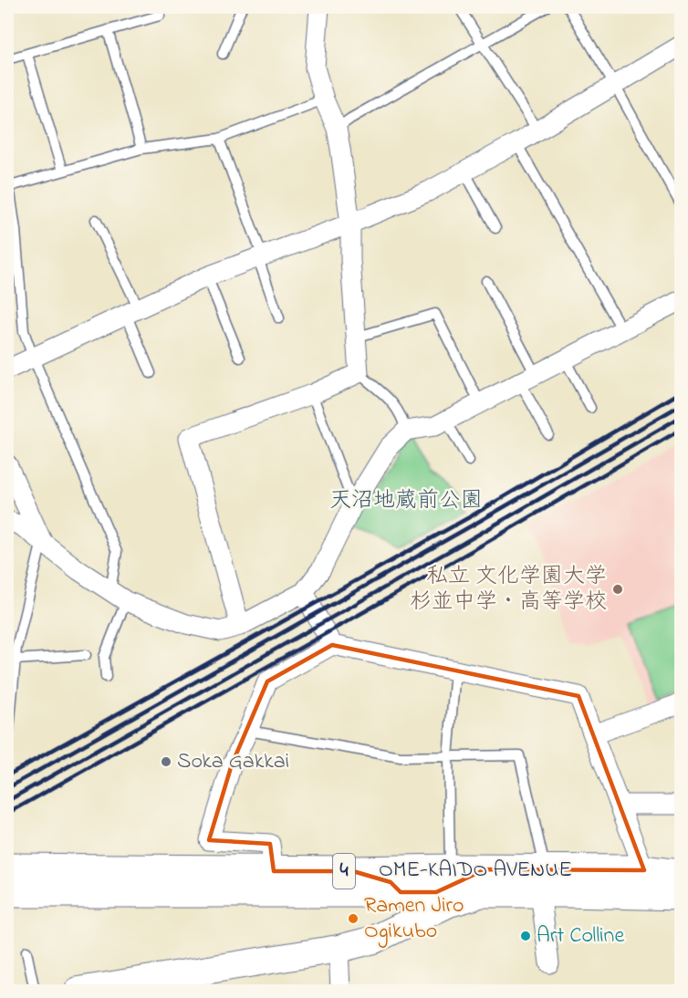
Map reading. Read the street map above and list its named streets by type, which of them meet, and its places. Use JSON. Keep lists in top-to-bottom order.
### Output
{
  "streets": {
    "main road": ["OME-KAIDO AVENUE", "4"]
  },
  "parks": ["天沼地蔵前公園"],
  "places": [
    "私立 文化学園大学 杉並中学・高等学校",
    "Soka Gakkai",
    "Ramen Jiro Ogikubo",
    "Art Colline"
  ]
}
